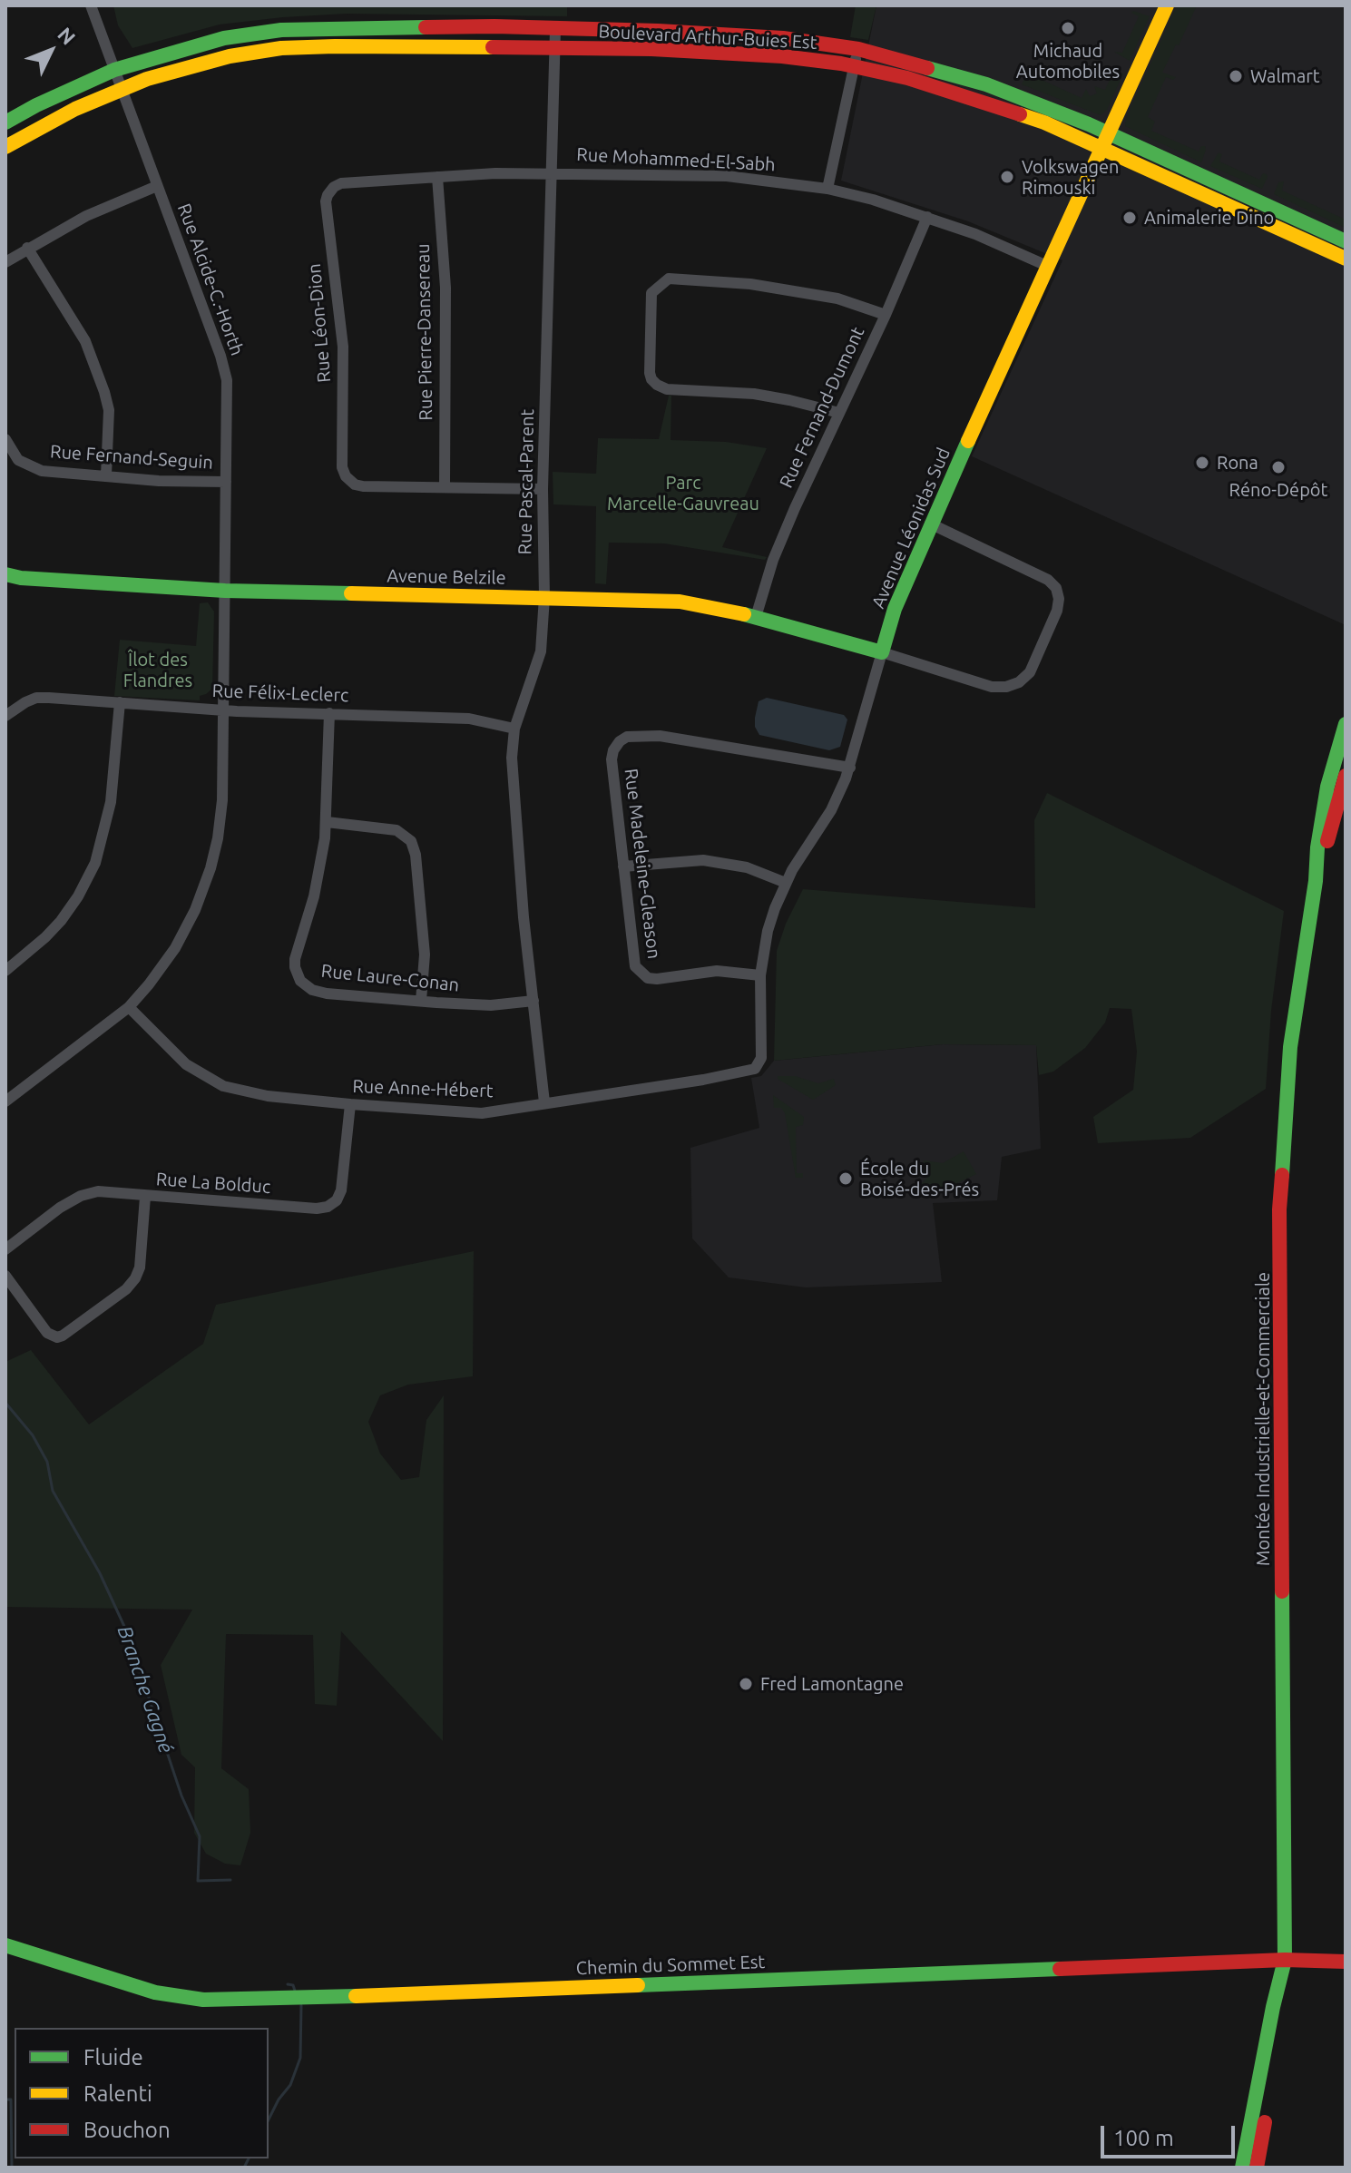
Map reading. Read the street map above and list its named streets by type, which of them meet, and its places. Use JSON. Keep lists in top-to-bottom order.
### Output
{
  "streets": {
    "main road": [
      "Boulevard Arthur-Buies Est",
      "Avenue Léonidas Sud",
      "Avenue Belzile",
      "Montée Industrielle-et-Commerciale",
      "Chemin du Sommet Est"
    ],
    "street": [
      "Rue Mohammed-El-Sabh",
      "Rue Alcide-C.-Horth",
      "Rue Léon-Dion",
      "Rue Pierre-Dansereau",
      "Rue Fernand-Dumont",
      "Rue Fernand-Seguin",
      "Rue Pascal-Parent",
      "Rue Félix-Leclerc",
      "Rue Madeleine-Gleason",
      "Rue Laure-Conan",
      "Rue Anne-Hébert",
      "Rue La Bolduc"
    ]
  },
  "crossings": [
    ["Boulevard Arthur-Buies Est", "Rue Alcide-C.-Horth"],
    ["Boulevard Arthur-Buies Est", "Rue Pascal-Parent"],
    ["Boulevard Arthur-Buies Est", "Avenue Léonidas Sud"],
    ["Rue Mohammed-El-Sabh", "Rue Léon-Dion"],
    ["Rue Mohammed-El-Sabh", "Rue Fernand-Dumont"],
    ["Rue Mohammed-El-Sabh", "Rue Pascal-Parent"],
    ["Rue Mohammed-El-Sabh", "Avenue Léonidas Sud"],
    ["Rue Alcide-C.-Horth", "Rue Fernand-Seguin"],
    ["Rue Alcide-C.-Horth", "Avenue Belzile"],
    ["Rue Alcide-C.-Horth", "Rue Félix-Leclerc"],
    ["Rue Alcide-C.-Horth", "Rue Anne-Hébert"],
    ["Rue Léon-Dion", "Rue Pierre-Dansereau"],
    ["Rue Léon-Dion", "Rue Pascal-Parent"],
    ["Rue Fernand-Dumont", "Avenue Belzile"],
    ["Rue Pascal-Parent", "Avenue Belzile"],
    ["Rue Pascal-Parent", "Rue Félix-Leclerc"],
    ["Rue Pascal-Parent", "Rue Laure-Conan"],
    ["Rue Pascal-Parent", "Rue Anne-Hébert"],
    ["Avenue Léonidas Sud", "Avenue Belzile"],
    ["Avenue Léonidas Sud", "Rue Madeleine-Gleason"],
    ["Avenue Léonidas Sud", "Rue Anne-Hébert"],
    ["Rue Félix-Leclerc", "Rue Laure-Conan"],
    ["Rue Anne-Hébert", "Rue La Bolduc"],
    ["Montée Industrielle-et-Commerciale", "Chemin du Sommet Est"]
  ],
  "water": ["Branche Gagné"],
  "parks": ["Parc Marcelle-Gauvreau", "Îlot des Flandres"],
  "places": [
    "Michaud Automobiles",
    "Walmart",
    "Volkswagen Rimouski",
    "Animalerie Dino",
    "Rona",
    "Réno-Dépôt",
    "École du Boisé-des-Prés",
    "Fred Lamontagne"
  ],
  "legend": ["Fluide", "Ralenti", "Bouchon"],
  "scale_bar": "100 m",
  "north": "top right"
}
